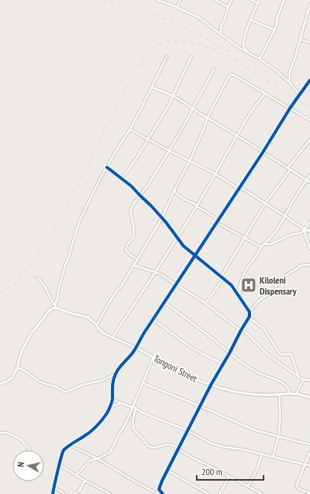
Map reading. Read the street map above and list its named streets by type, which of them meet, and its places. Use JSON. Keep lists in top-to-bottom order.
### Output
{
  "streets": {
    "street": ["Tongoni Street"]
  },
  "places": {
    "hospital": ["Kiloleni Dispensary"]
  },
  "scale_bar": "200 m",
  "north": "left"
}
